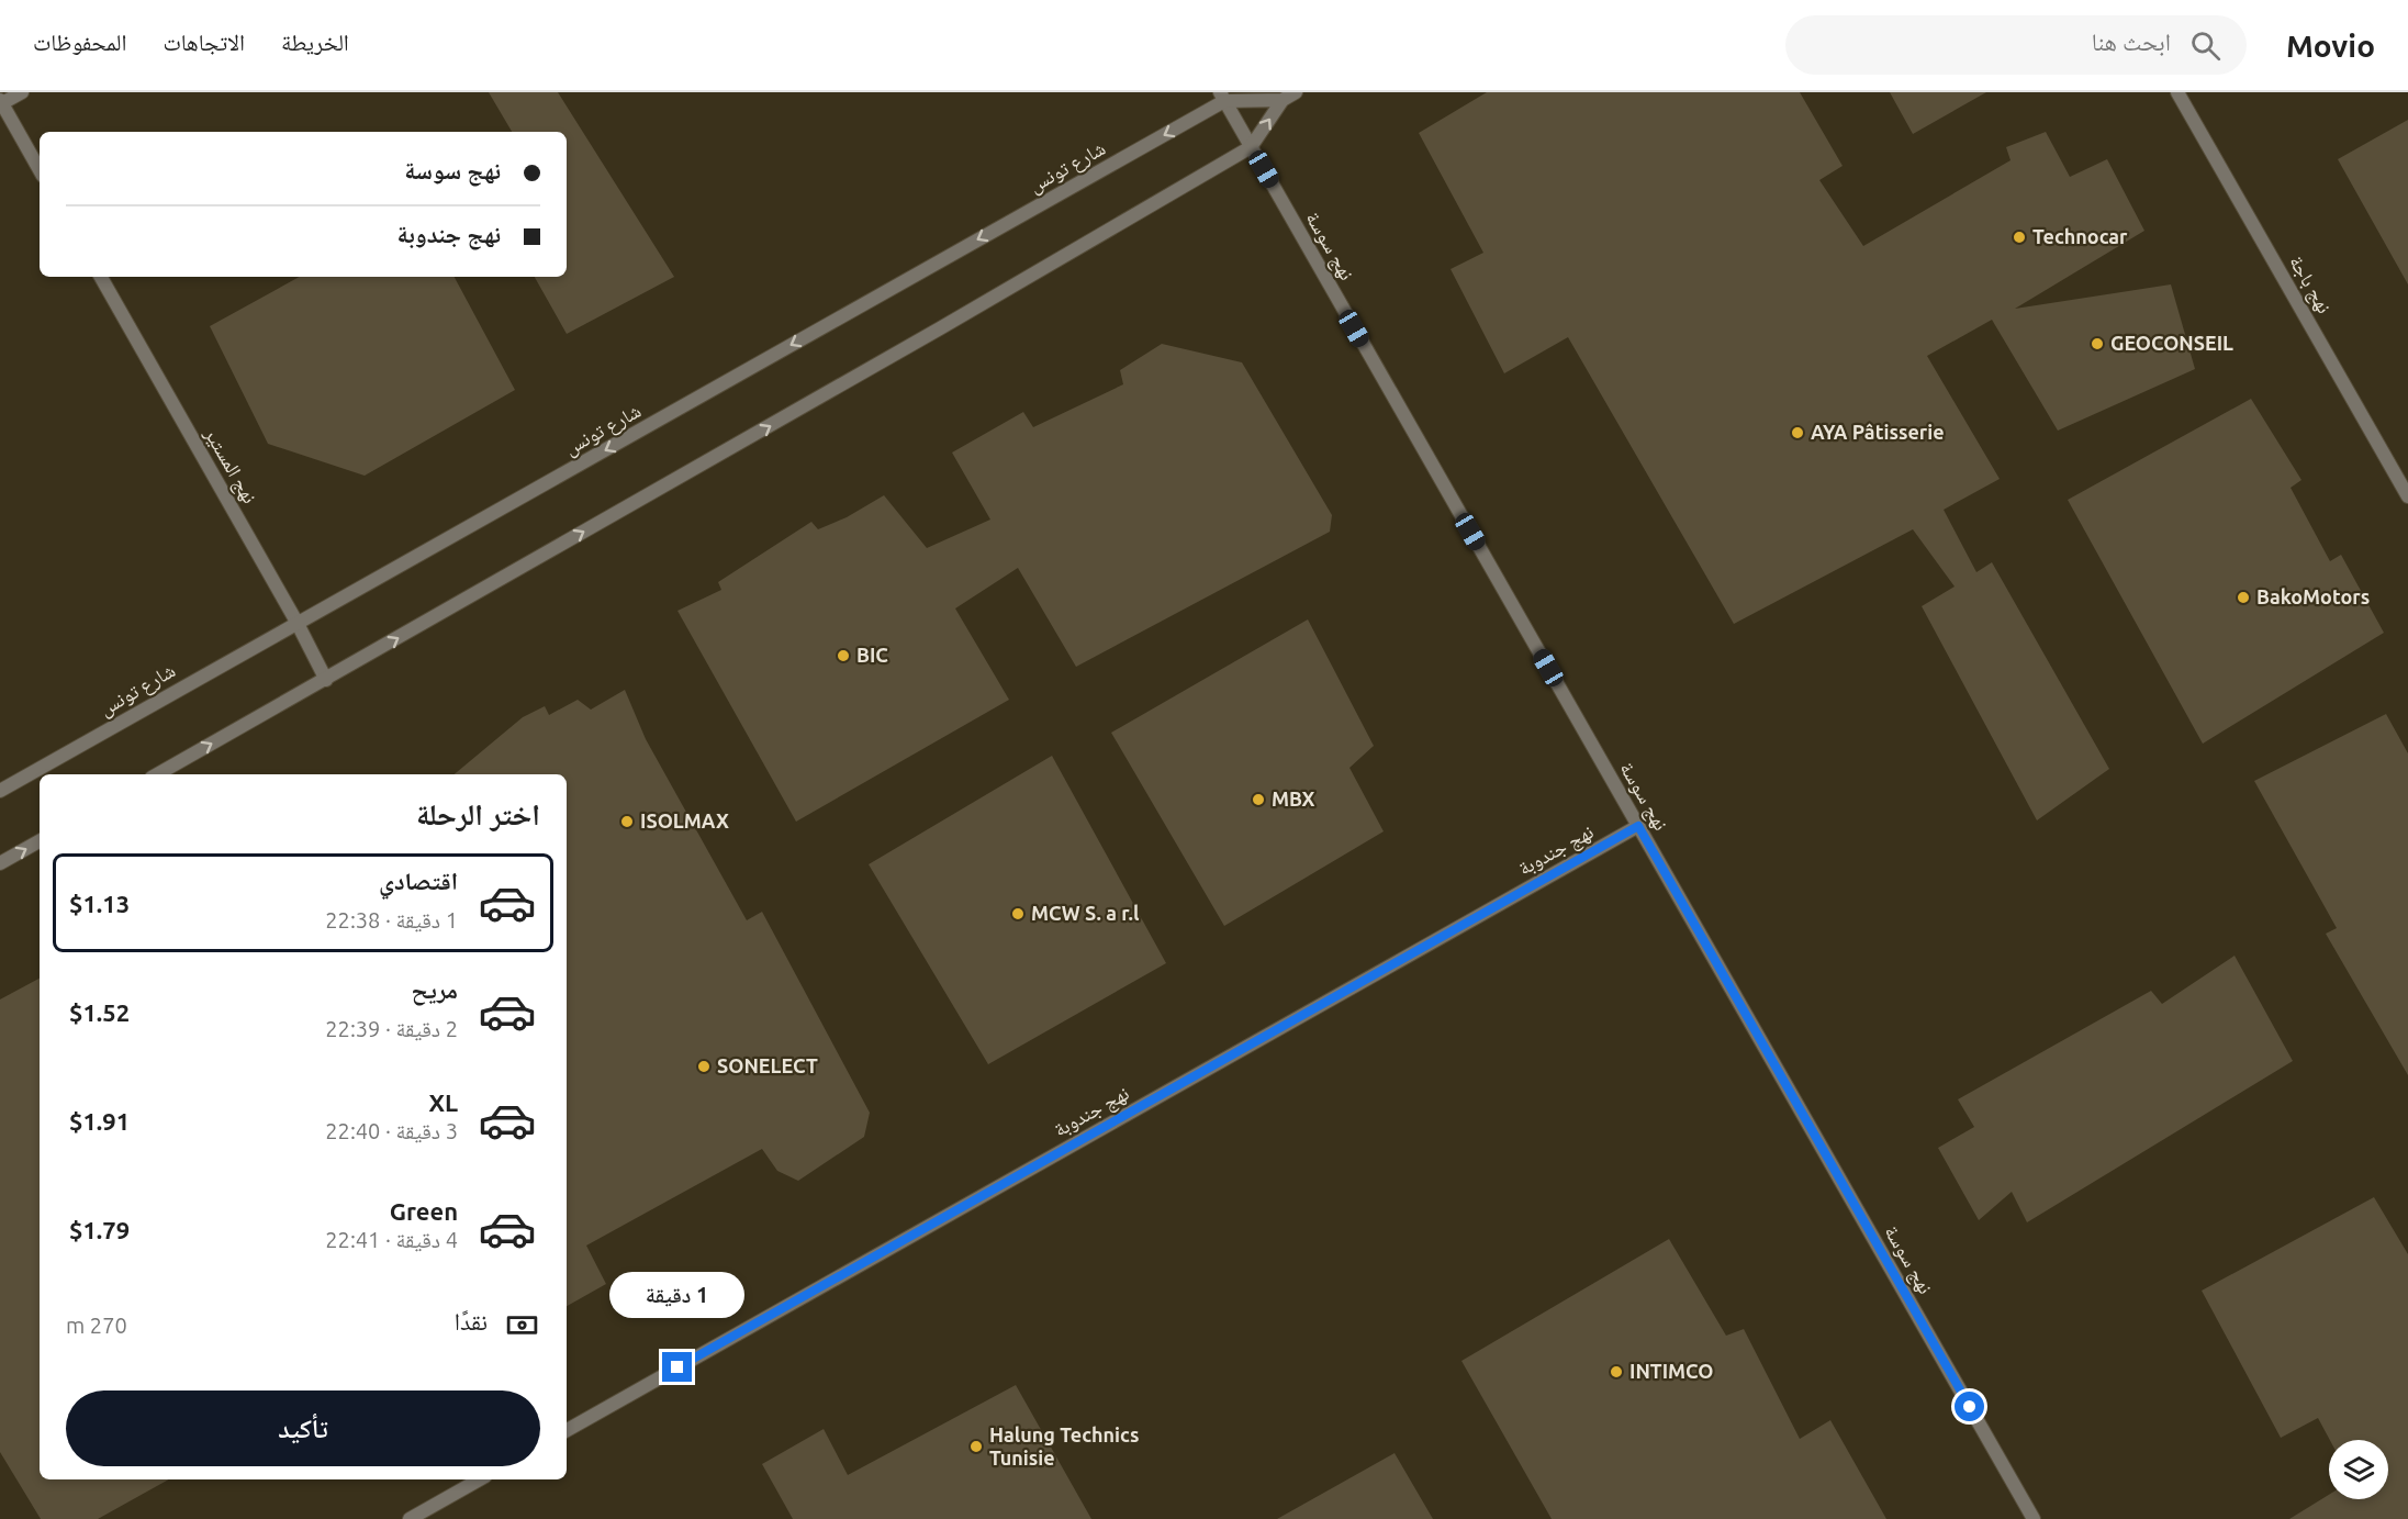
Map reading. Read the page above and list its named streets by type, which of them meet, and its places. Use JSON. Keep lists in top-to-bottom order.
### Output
{
  "streets": {
    "street": [
      "شارع تونس",
      "نهج سوسة",
      "نهج باجة",
      "نهج المستير",
      "نهج جندوبة"
    ]
  },
  "crossings": [
    ["شارع تونس", "نهج سوسة"],
    ["شارع تونس", "نهج المستير"],
    ["نهج سوسة", "نهج جندوبة"]
  ],
  "places": [
    "Technocar",
    "GEOCONSEIL",
    "AYA Pâtisserie",
    "BakoMotors",
    "BIC",
    "MBX",
    "ISOLMAX",
    "MCW S. a r.l",
    "SONELECT",
    "INTIMCO",
    "Halung Technics Tunisie"
  ],
  "page": {
    "header": "Movio",
    "search": "ابحث هنا",
    "nav": ["الخريطة", "الاتجاهات", "المحفوظات"],
    "banner": ["نهج سوسة", "نهج جندوبة"],
    "heading": "اختر الرحلة",
    "list": [
      {
        "name": "اقتصادي",
        "note": "1 دقيقة · 22:38",
        "value": "$1.13"
      },
      {
        "name": "مريح",
        "note": "2 دقيقة · 22:39",
        "value": "$1.52"
      },
      {
        "name": "XL",
        "note": "3 دقيقة · 22:40",
        "value": "$1.91"
      },
      {
        "name": "Green",
        "note": "4 دقيقة · 22:41",
        "value": "$1.79"
      }
    ],
    "bubble": "1 دقيقة",
    "pay": ["نقدًا", "270 m"],
    "buttons": "تأكيد"
  }
}
